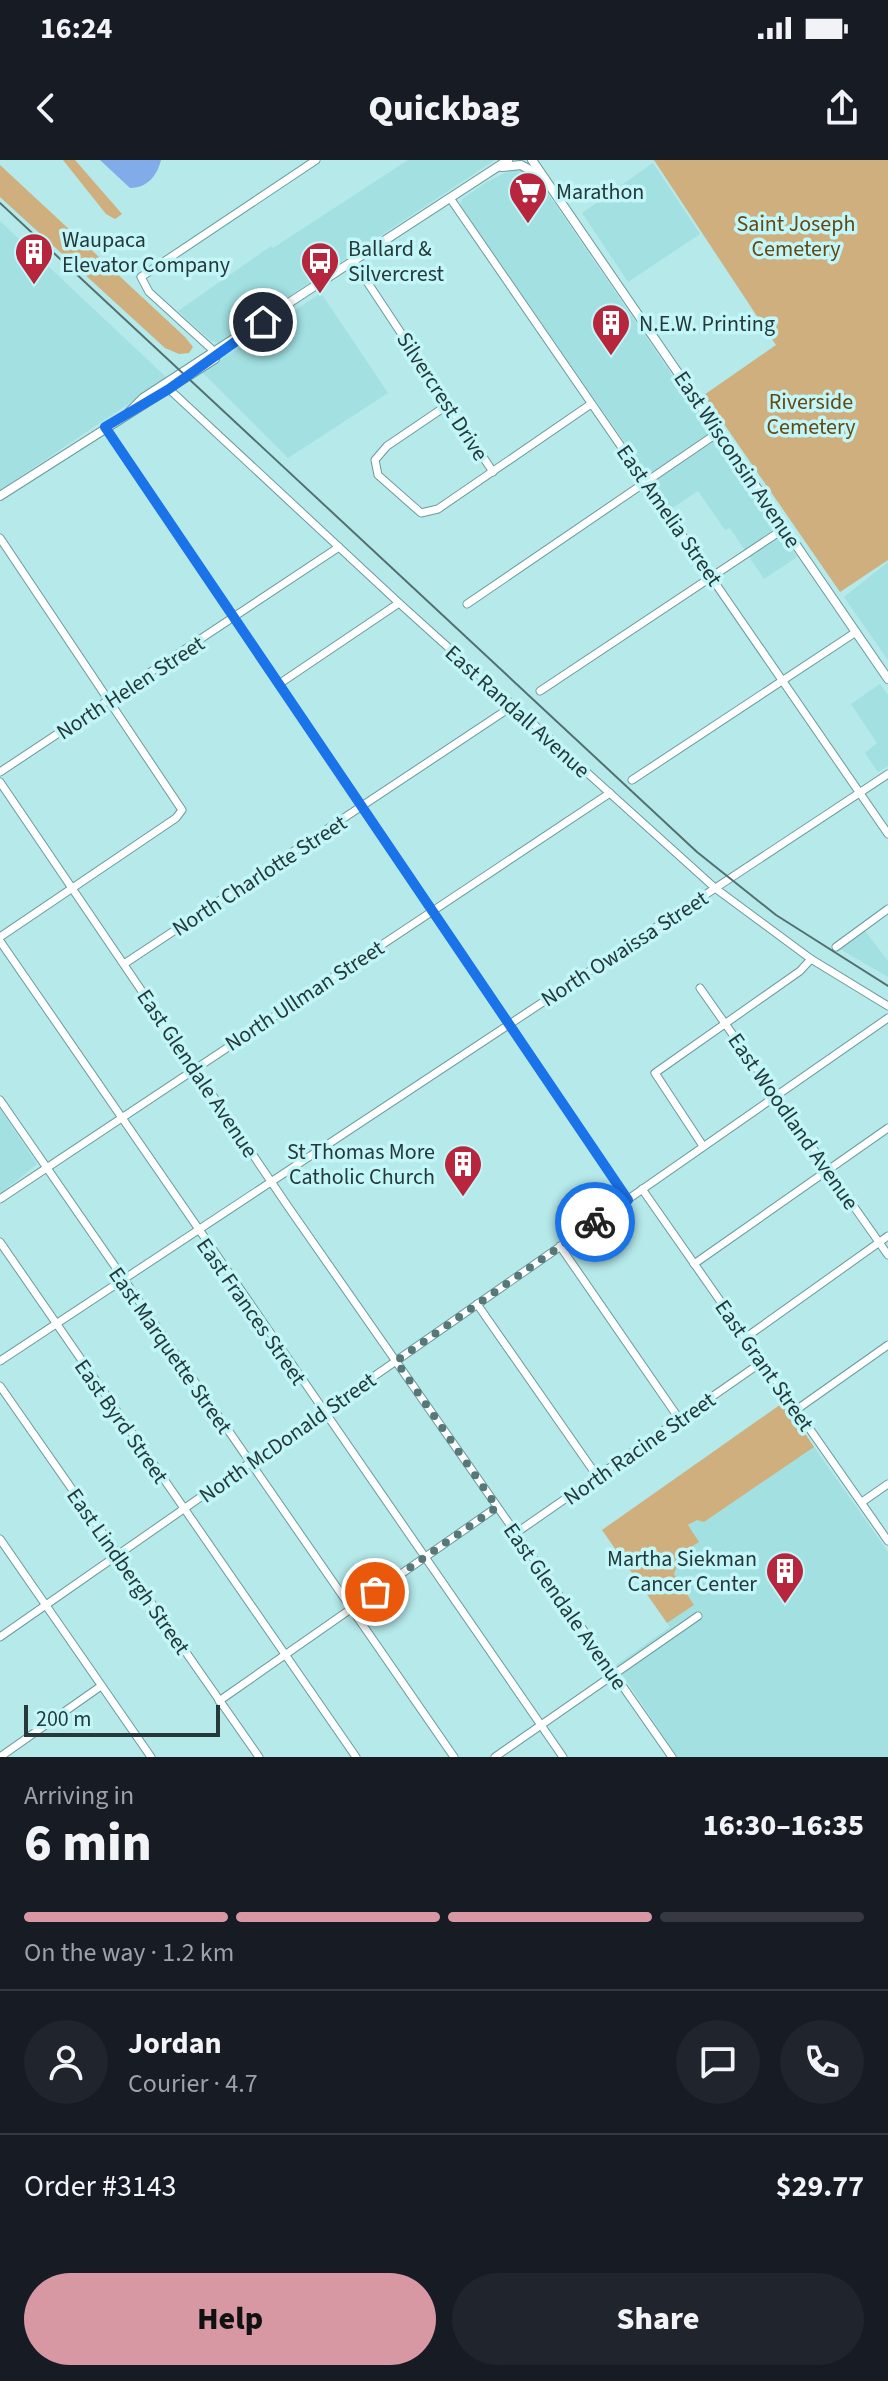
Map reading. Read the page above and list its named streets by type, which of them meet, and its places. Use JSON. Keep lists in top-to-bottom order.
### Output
{
  "streets": {
    "main road": ["East Wisconsin Avenue"],
    "street": [
      "Silvercrest Drive",
      "East Amelia Street",
      "North Helen Street",
      "East Randall Avenue",
      "North Charlotte Street",
      "North Owaissa Street",
      "North Ullman Street",
      "East Glendale Avenue",
      "East Woodland Avenue",
      "East Frances Street",
      "East Marquette Street",
      "East Grant Street",
      "East Byrd Street",
      "North McDonald Street",
      "North Racine Street",
      "East Lindbergh Street"
    ]
  },
  "crossings": [
    ["Silvercrest Drive", "East Amelia Street"],
    ["East Amelia Street", "North Owaissa Street"],
    ["North Helen Street", "East Randall Avenue"],
    ["East Randall Avenue", "North Charlotte Street"],
    ["East Randall Avenue", "North Owaissa Street"],
    ["East Randall Avenue", "North Ullman Street"],
    ["North Charlotte Street", "East Glendale Avenue"],
    ["North Owaissa Street", "East Glendale Avenue"],
    ["North Owaissa Street", "East Frances Street"],
    ["North Owaissa Street", "East Marquette Street"],
    ["North Owaissa Street", "East Byrd Street"],
    ["North Ullman Street", "East Glendale Avenue"],
    ["North Ullman Street", "East Frances Street"],
    ["North Ullman Street", "East Marquette Street"],
    ["East Glendale Avenue", "North McDonald Street"],
    ["East Glendale Avenue", "North Racine Street"],
    ["East Woodland Avenue", "North McDonald Street"],
    ["East Frances Street", "North McDonald Street"],
    ["East Marquette Street", "North McDonald Street"],
    ["East Grant Street", "North McDonald Street"],
    ["East Grant Street", "North Racine Street"],
    ["East Byrd Street", "North McDonald Street"],
    ["North McDonald Street", "East Lindbergh Street"]
  ],
  "parks": ["Saint Joseph Cemetery", "Riverside Cemetery"],
  "places": {
    "supermarket": ["Marathon"],
    "building": [
      "Waupaca Elevator Company",
      "N.E.W. Printing",
      "St Thomas More Catholic Church",
      "Martha Siekman Cancer Center"
    ],
    "bus stop": ["Ballard & Silvercrest"]
  },
  "scale_bar": "200 m",
  "page": {
    "status": "16:24",
    "header": "Quickbag",
    "scale": "200 m",
    "heading": ["6 min", "Arriving in", "16:30–16:35"],
    "panel": [
      "Jordan",
      "Courier · 4.7",
      "Order #3143",
      "$29.77"
    ],
    "bar": "On the way · 1.2 km",
    "buttons": ["Help", "Share"]
  }
}
